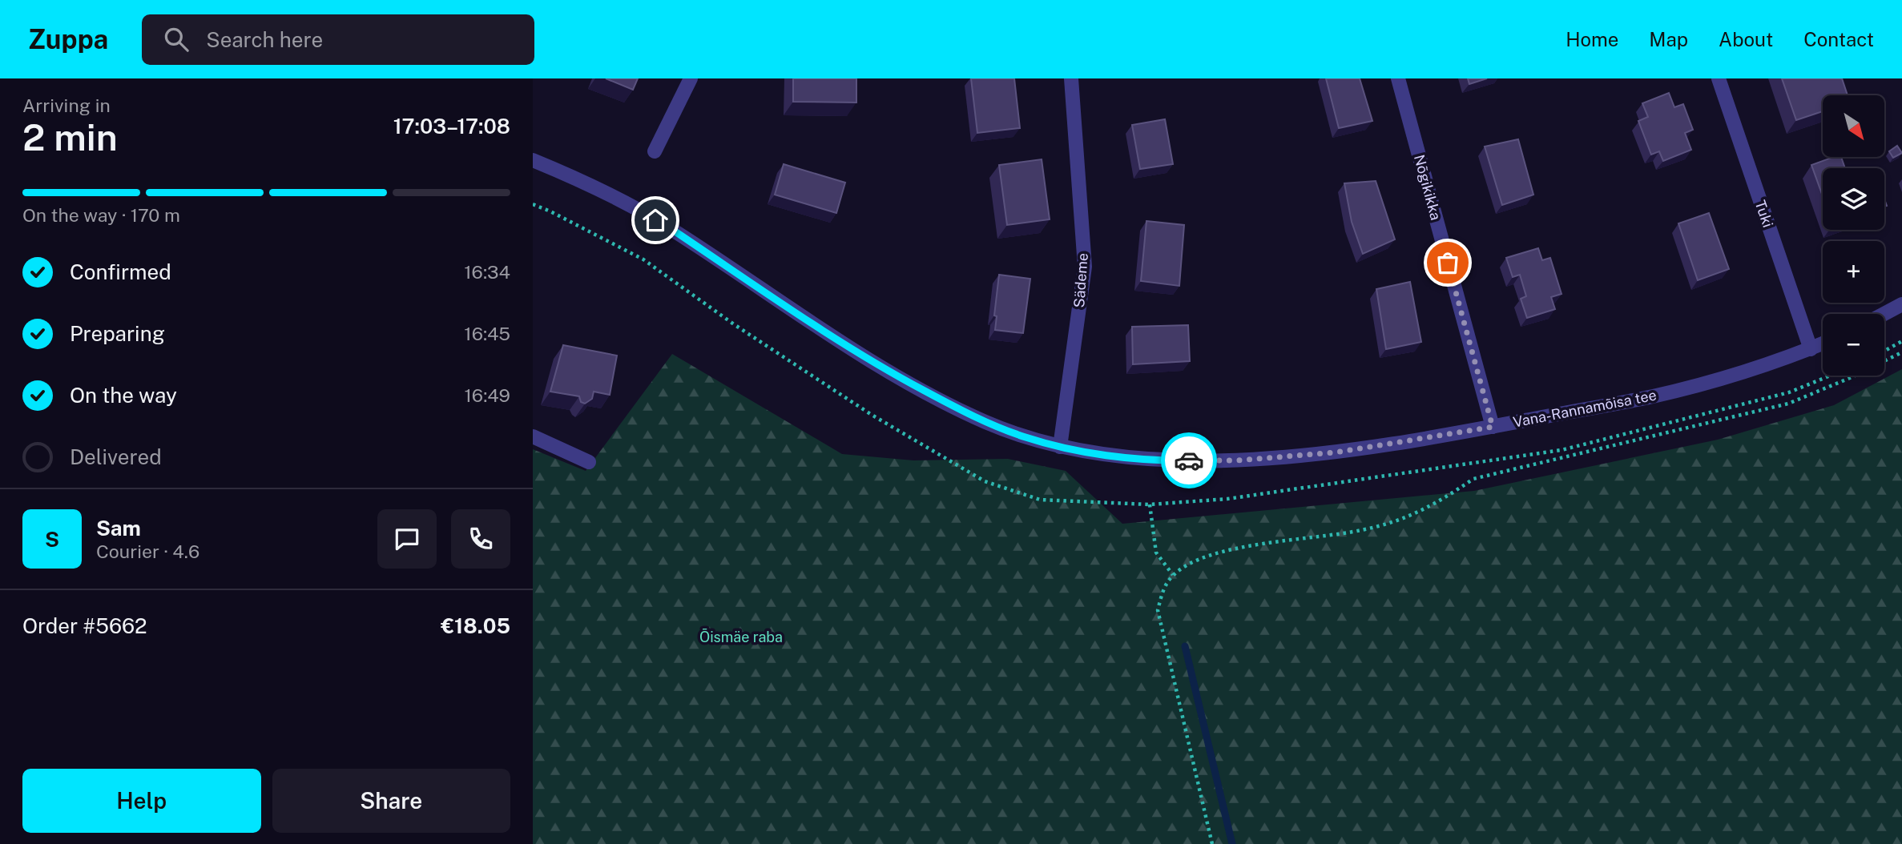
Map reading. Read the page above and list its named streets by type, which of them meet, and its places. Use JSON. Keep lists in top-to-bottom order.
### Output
{
  "streets": {
    "street": [
      "Nõgikikka",
      "Tuki",
      "Sädeme",
      "Vana-Rannamõisa tee"
    ]
  },
  "crossings": [
    ["Nõgikikka", "Vana-Rannamõisa tee"],
    ["Tuki", "Vana-Rannamõisa tee"],
    ["Sädeme", "Vana-Rannamõisa tee"]
  ],
  "parks": ["Õismäe raba"],
  "north": "bottom right",
  "page": {
    "header": "Zuppa",
    "search": "Search here",
    "nav": [
      "Home",
      "Map",
      "About",
      "Contact"
    ],
    "heading": ["2 min", "Arriving in", "17:03–17:08"],
    "panel": [
      "Sam",
      "Courier · 4.6",
      "Order #5662",
      "€18.05"
    ],
    "map_buttons": ["+", "−"],
    "bar": "On the way · 170 m",
    "list": [
      ["Confirmed", "16:34"],
      ["Preparing", "16:45"],
      ["On the way", "16:49"],
      "Delivered"
    ],
    "round": "S",
    "buttons": ["Help", "Share"]
  }
}
